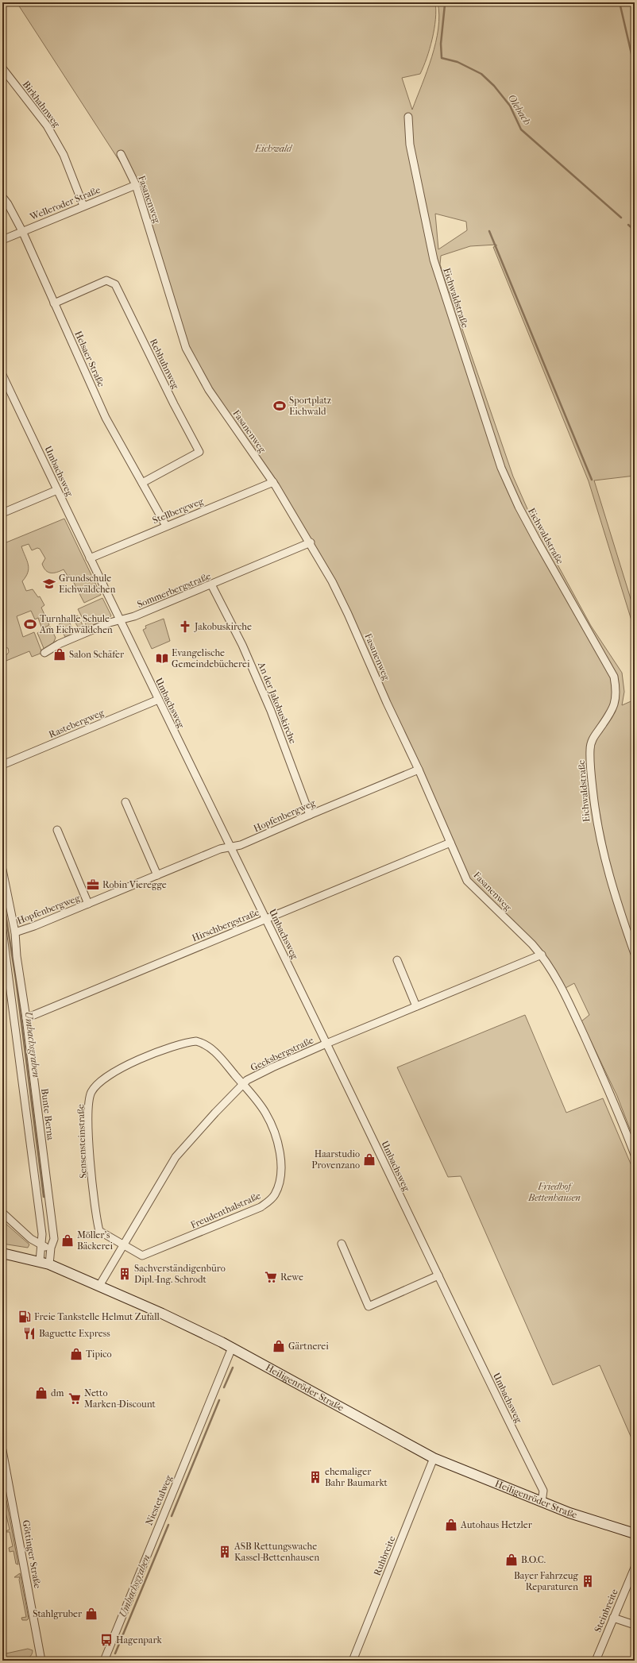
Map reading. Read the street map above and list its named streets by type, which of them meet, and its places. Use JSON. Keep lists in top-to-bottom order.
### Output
{
  "streets": {
    "street": [
      "Birkhahnweg",
      "Fasanenweg",
      "Welleroder Straße",
      "Eichwaldstraße",
      "Helsaer Straße",
      "Rebhuhnweg",
      "Umbachsweg",
      "Stellbergweg",
      "Sommerbergstraße",
      "An der Jakobuskirche",
      "Rastebergweg",
      "Hopfenbergweg",
      "Hirschbergstraße",
      "Gecksbergstraße",
      "Bunte Berna",
      "Sensensteinstraße",
      "Freudenthalstraße",
      "Heiligenröder Straße",
      "Niestetalweg",
      "Göttinger Straße",
      "Ruhbreite",
      "Steinbreite"
    ]
  },
  "crossings": [
    ["Birkhahnweg", "Welleroder Straße"],
    ["Fasanenweg", "Welleroder Straße"],
    ["Fasanenweg", "Stellbergweg"],
    ["Fasanenweg", "Sommerbergstraße"],
    ["Fasanenweg", "Hopfenbergweg"],
    ["Fasanenweg", "Hirschbergstraße"],
    ["Fasanenweg", "Gecksbergstraße"],
    ["Welleroder Straße", "Helsaer Straße"],
    ["Helsaer Straße", "Rebhuhnweg"],
    ["Helsaer Straße", "Stellbergweg"],
    ["Umbachsweg", "Stellbergweg"],
    ["Umbachsweg", "Sommerbergstraße"],
    ["Umbachsweg", "Rastebergweg"],
    ["Umbachsweg", "Hopfenbergweg"],
    ["Umbachsweg", "Hirschbergstraße"],
    ["Umbachsweg", "Gecksbergstraße"],
    ["Umbachsweg", "Heiligenröder Straße"],
    ["Sommerbergstraße", "An der Jakobuskirche"],
    ["An der Jakobuskirche", "Hopfenbergweg"],
    ["Hopfenbergweg", "Bunte Berna"],
    ["Hirschbergstraße", "Bunte Berna"],
    ["Gecksbergstraße", "Sensensteinstraße"],
    ["Gecksbergstraße", "Freudenthalstraße"],
    ["Gecksbergstraße", "Heiligenröder Straße"],
    ["Sensensteinstraße", "Freudenthalstraße"],
    ["Heiligenröder Straße", "Niestetalweg"],
    ["Heiligenröder Straße", "Ruhbreite"]
  ],
  "water": ["Olebach", "Umbachsgraben"],
  "parks": ["Eichwald", "Friedhof Bettenhausen"],
  "places": {
    "sports": ["Sportplatz Eichwald", "Turnhalle Schule Am Eichwäldchen"],
    "school or university": ["Grundschule Eichwäldchen"],
    "church": ["Jakobuskirche"],
    "shop": [
      "Salon Schäfer",
      "Haarstudio Provenzano",
      "Möller's Bäckerei",
      "Gärtnerei",
      "Tipico",
      "dm",
      "Autohaus Hetzler",
      "B.O.C.",
      "Stahlgruber"
    ],
    "library": ["Evangelische Gemeindebücherei"],
    "office": ["Robin Vieregge"],
    "building": [
      "Sachverständigenbüro Dipl.-Ing. Schrodt",
      "ehemaliger Bahr Baumarkt",
      "ASB Rettungswache Kassel-Bettenhausen",
      "Bayer Fahrzeug Reparaturen"
    ],
    "supermarket": ["Rewe", "Netto Marken-Discount"],
    "fuel station": ["Freie Tankstelle Helmut Zufall"],
    "restaurant": ["Baguette Express"],
    "bus stop": ["Hagenpark"]
  }
}
